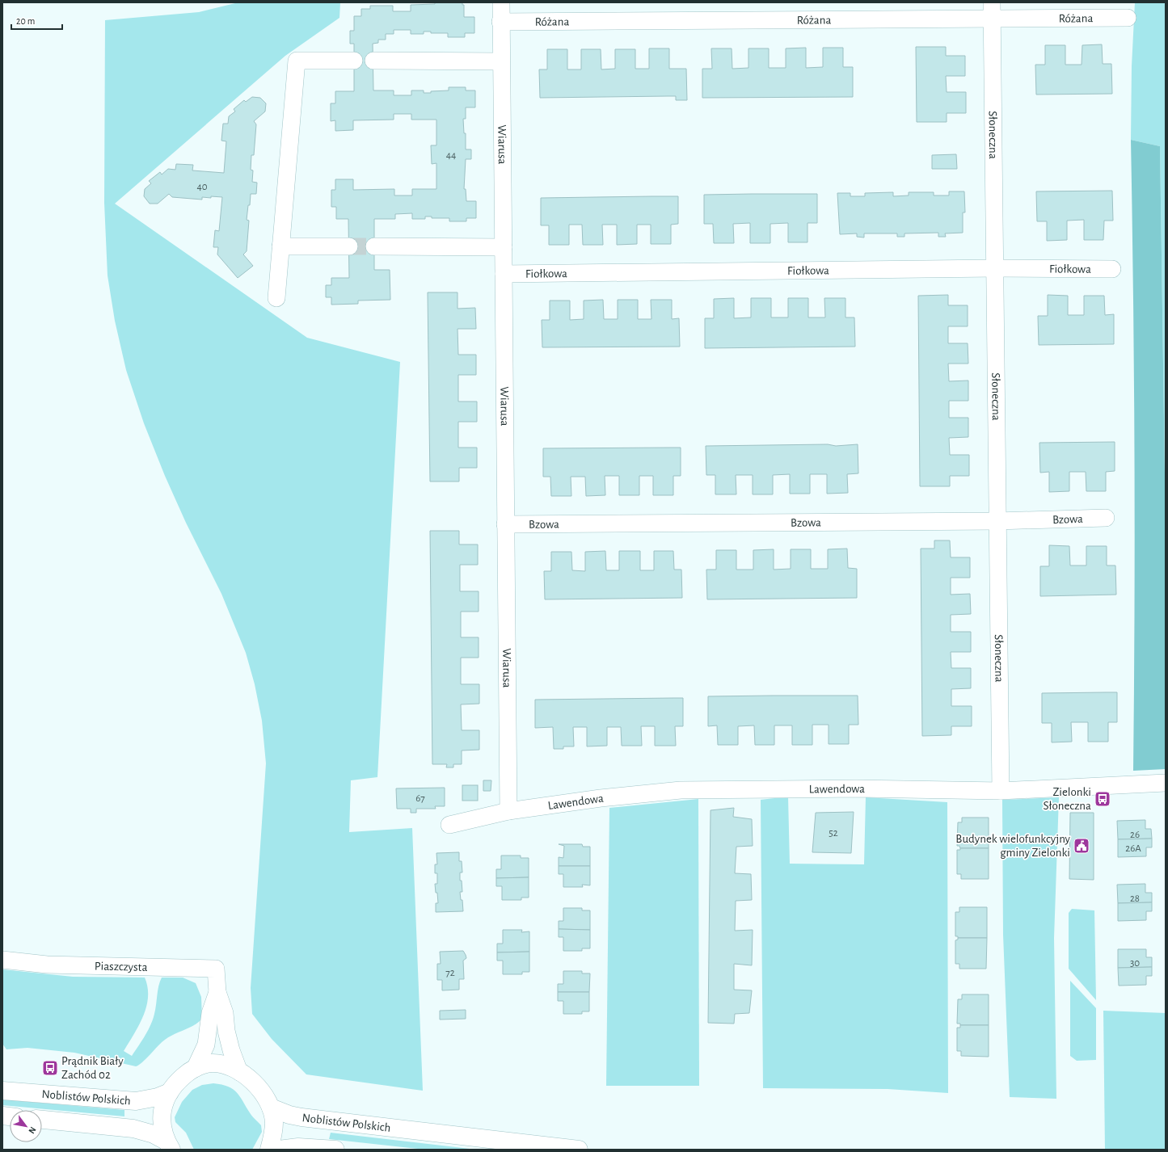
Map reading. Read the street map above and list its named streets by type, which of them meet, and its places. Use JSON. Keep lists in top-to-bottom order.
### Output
{
  "streets": {
    "main road": ["Noblistów Polskich"],
    "street": [
      "Różana",
      "Słoneczna",
      "Wiarusa",
      "Fiołkowa",
      "Bzowa",
      "Lawendowa",
      "Piaszczysta"
    ]
  },
  "crossings": [
    ["Różana", "Słoneczna"],
    ["Różana", "Wiarusa"],
    ["Słoneczna", "Fiołkowa"],
    ["Słoneczna", "Bzowa"],
    ["Słoneczna", "Lawendowa"],
    ["Wiarusa", "Fiołkowa"],
    ["Wiarusa", "Bzowa"],
    ["Wiarusa", "Lawendowa"]
  ],
  "places": {
    "bus stop": ["Zielonki Słoneczna", "Prądnik Biały Zachód 02"],
    "public building": ["Budynek wielofunkcyjny gminy Zielonki"]
  },
  "house_numbers": [
    "44",
    "40",
    "67",
    "52",
    "26",
    "26A",
    "28",
    "30",
    "72"
  ],
  "scale_bar": "20 m",
  "north": "bottom right"
}
